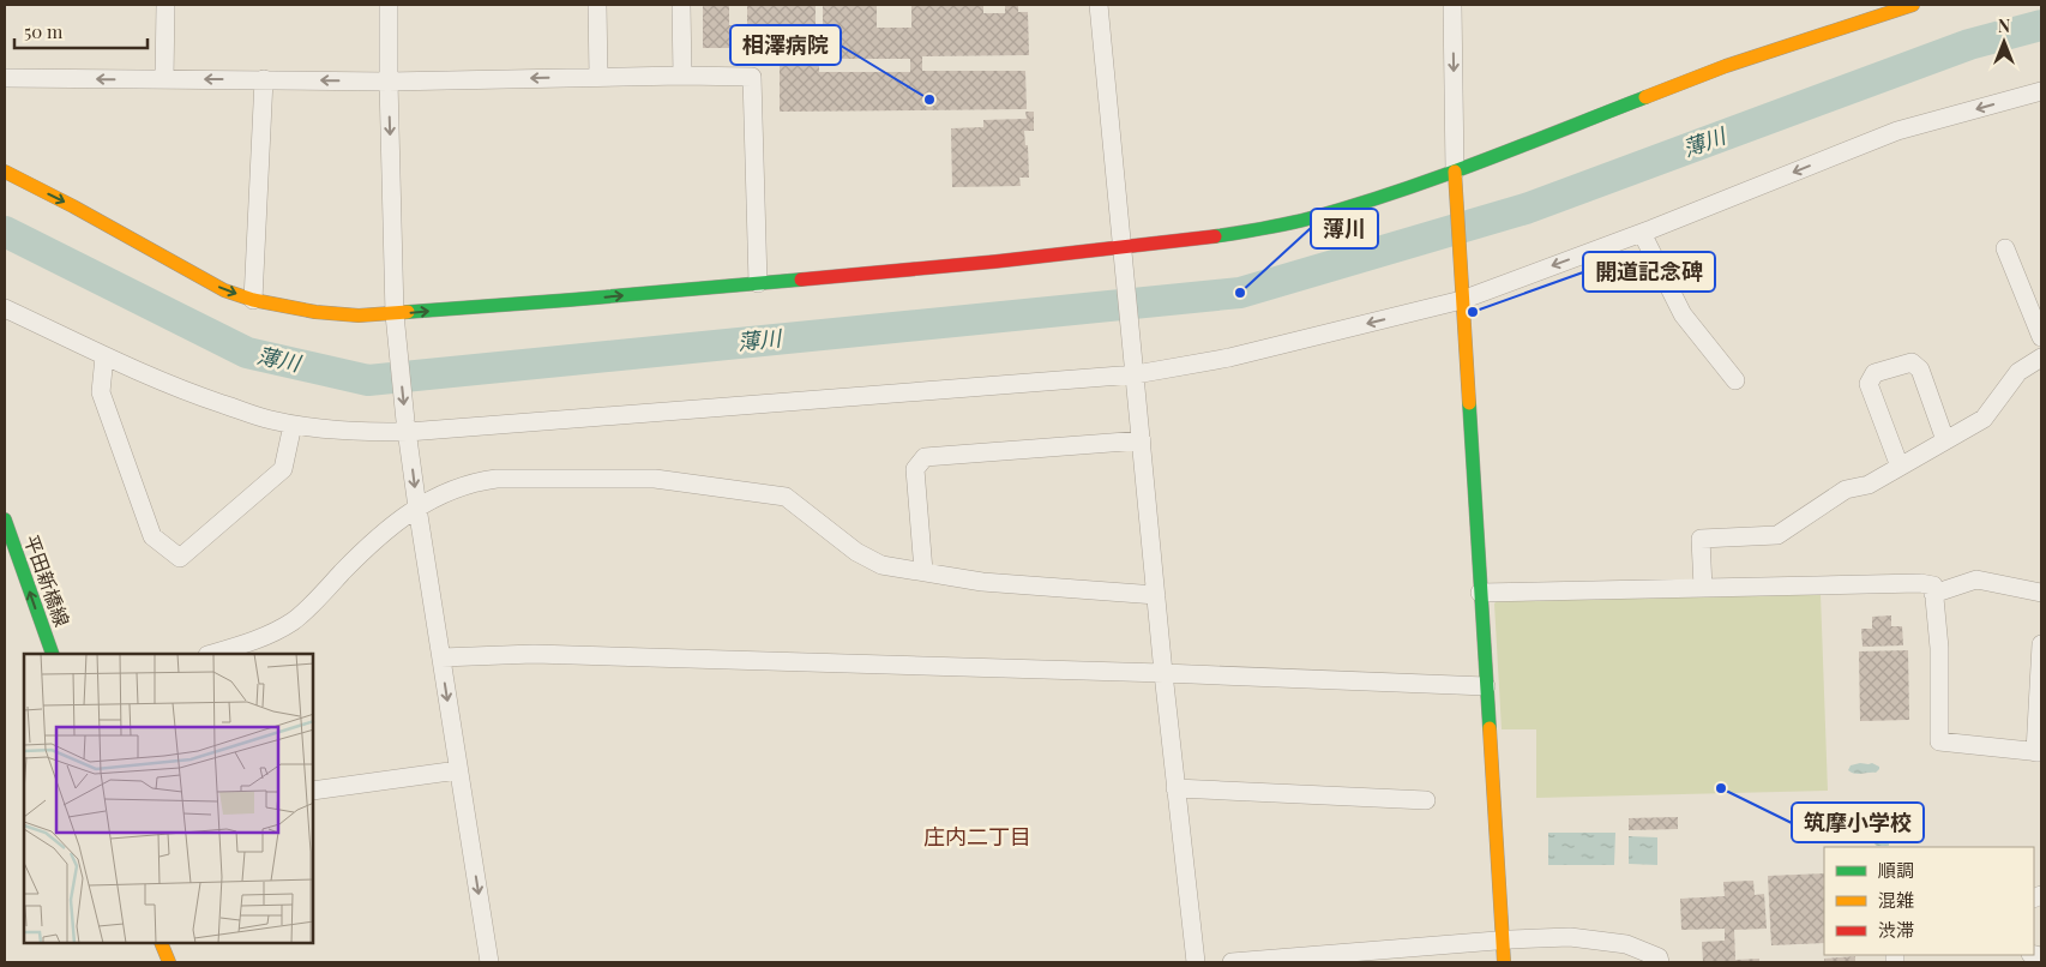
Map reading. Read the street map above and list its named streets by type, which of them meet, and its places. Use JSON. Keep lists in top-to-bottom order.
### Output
{
  "streets": {
    "street": ["平田新橋線"]
  },
  "one_way": ["平田新橋線"],
  "districts": ["庄内二丁目"],
  "water": ["薄川"],
  "places": [
    "相澤病院",
    "薄川",
    "開道記念碑",
    "筑摩小学校"
  ],
  "legend": ["順調", "混雑", "渋滞"],
  "scale_bar": "50 m",
  "north": "top"
}
